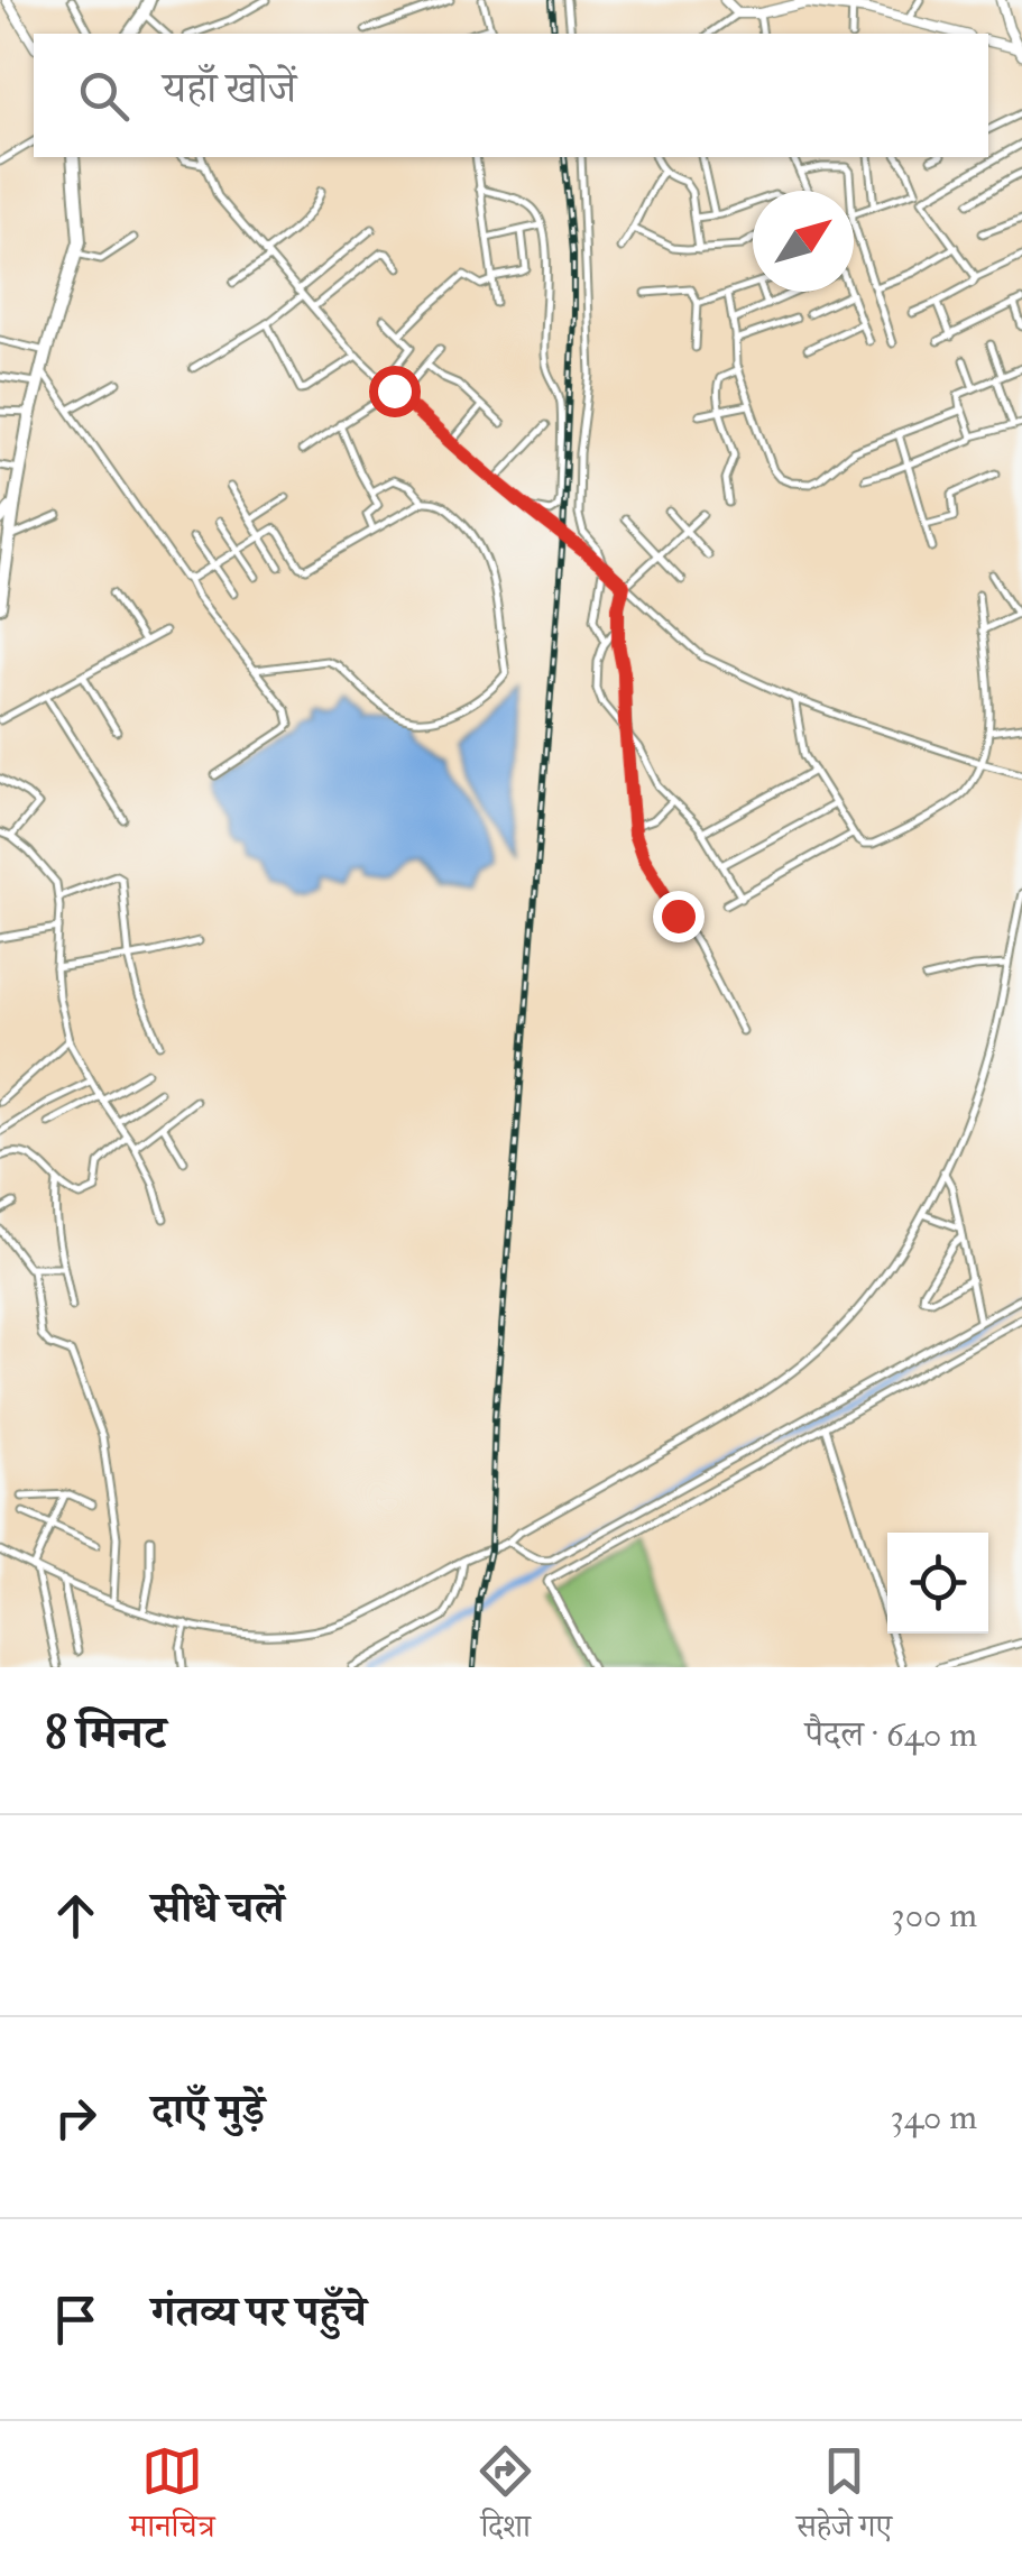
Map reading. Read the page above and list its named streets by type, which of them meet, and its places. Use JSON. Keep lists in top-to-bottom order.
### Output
{
  "north": "top right",
  "page": {
    "search": "यहाँ खोजें",
    "heading": ["8 मिनट", "पैदल · 640 m"],
    "list": [
      ["सीधे चलें", "300 m"],
      ["दाएँ मुड़ें", "340 m"],
      "गंतव्य पर पहुँचे"
    ],
    "nav": ["मानचित्र", "दिशा", "सहेजे गए"]
  }
}
